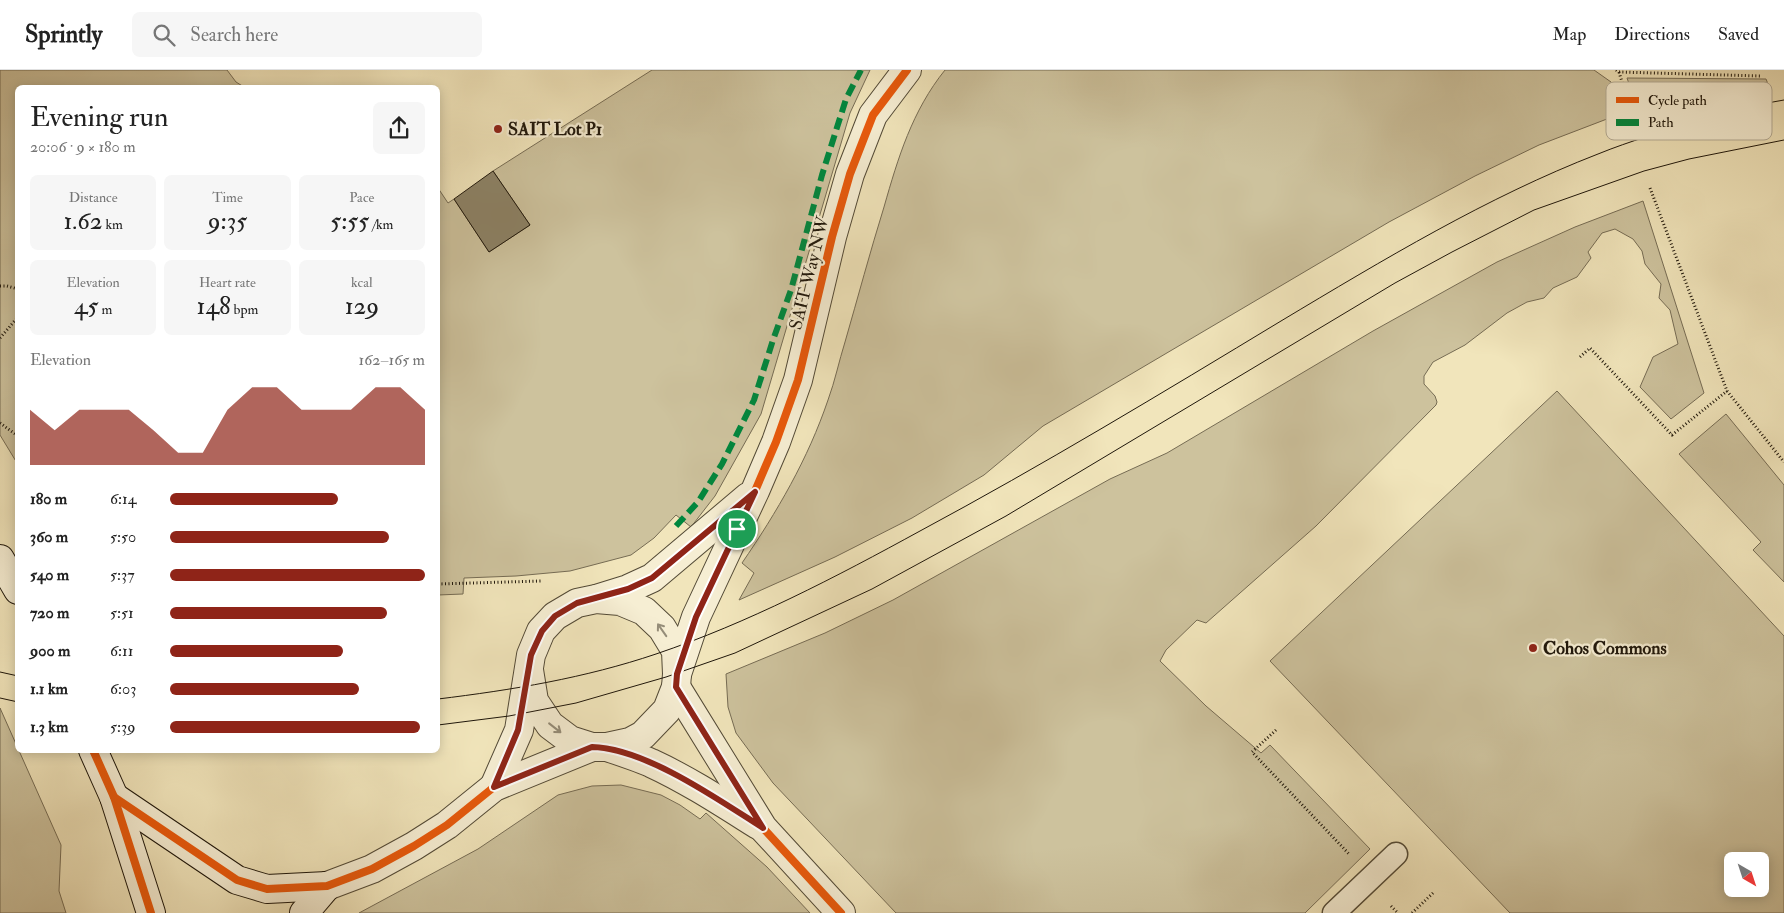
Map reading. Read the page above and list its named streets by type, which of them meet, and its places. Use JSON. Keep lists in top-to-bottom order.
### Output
{
  "streets": {
    "street": ["SAIT Way NW"]
  },
  "places": ["SAIT Lot P1", "Cohos Commons"],
  "legend": ["Cycle path", "Path"],
  "north": "bottom right",
  "page": {
    "header": "Sprintly",
    "search": "Search here",
    "nav": ["Map", "Directions", "Saved"],
    "heading": ["Evening run", "20:06 · 9 × 180 m"],
    "stats": [
      ["Distance", "1.62 km"],
      ["Time", "9:35"],
      ["Pace", "5:55 /km"],
      ["Elevation", "45 m"],
      ["Heart rate", "148 bpm"],
      ["kcal", "129"]
    ],
    "chart": ["Elevation", "162–165 m"],
    "list": [
      {
        "name": "180 m",
        "note": "6:14"
      },
      {
        "name": "360 m",
        "note": "5:50"
      },
      {
        "name": "540 m",
        "note": "5:37"
      },
      {
        "name": "720 m",
        "note": "5:51"
      },
      {
        "name": "900 m",
        "note": "6:11"
      },
      {
        "name": "1.1 km",
        "note": "6:03"
      },
      {
        "name": "1.3 km",
        "note": "5:39"
      }
    ]
  }
}
